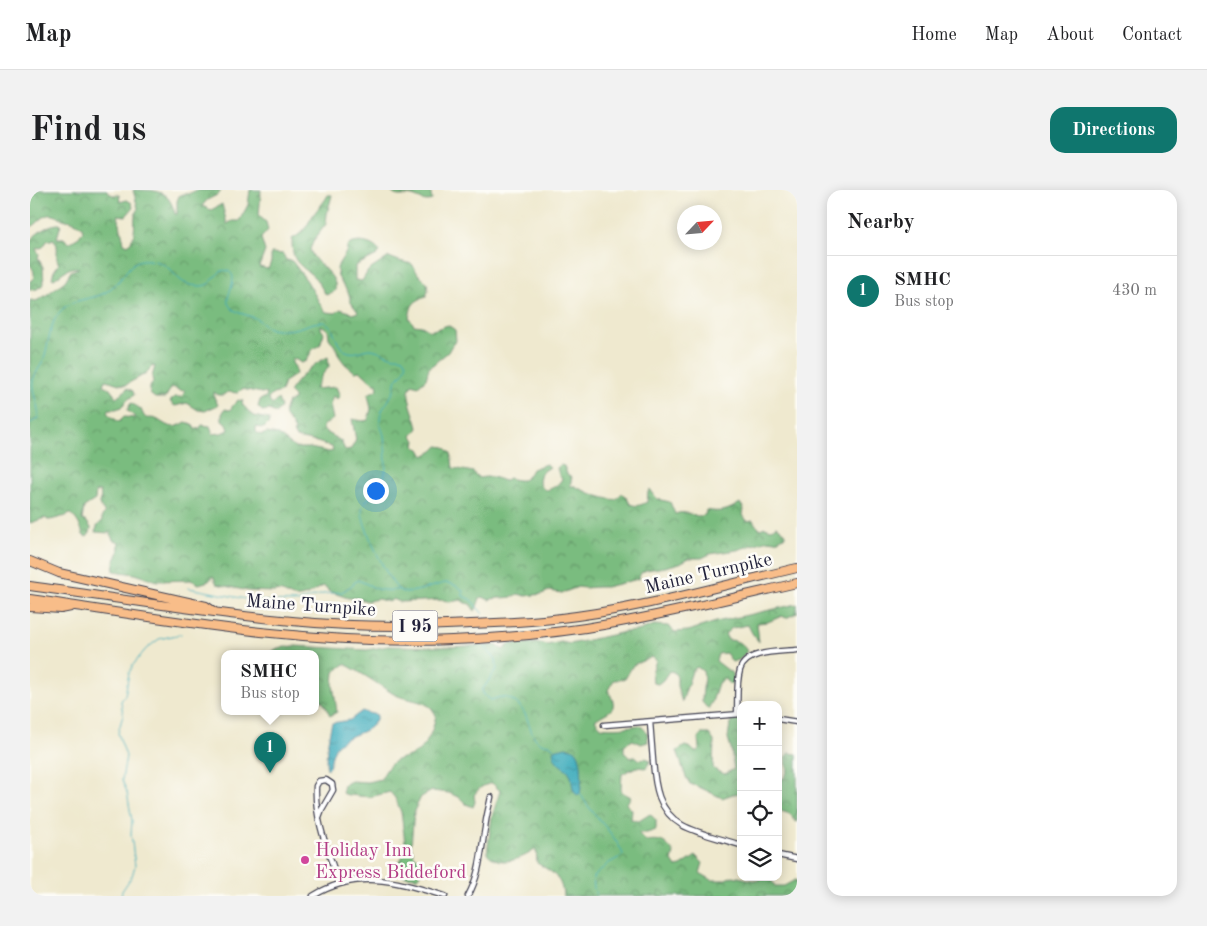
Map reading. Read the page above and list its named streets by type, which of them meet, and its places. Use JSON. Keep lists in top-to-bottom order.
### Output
{
  "streets": {
    "highway": ["Maine Turnpike", "I 95"]
  },
  "places": ["Holiday Inn Express Biddeford"],
  "north": "top right",
  "page": {
    "header": "Map",
    "nav": [
      "Home",
      "Map",
      "About",
      "Contact"
    ],
    "buttons": "Directions",
    "title": "Find us",
    "heading": "Nearby",
    "list": [
      {
        "mark": "1",
        "name": "SMHC",
        "note": "Bus stop",
        "value": "430 m"
      }
    ],
    "popup": ["SMHC", "Bus stop"],
    "map_buttons": ["+", "−"],
    "pins": "1"
  }
}
